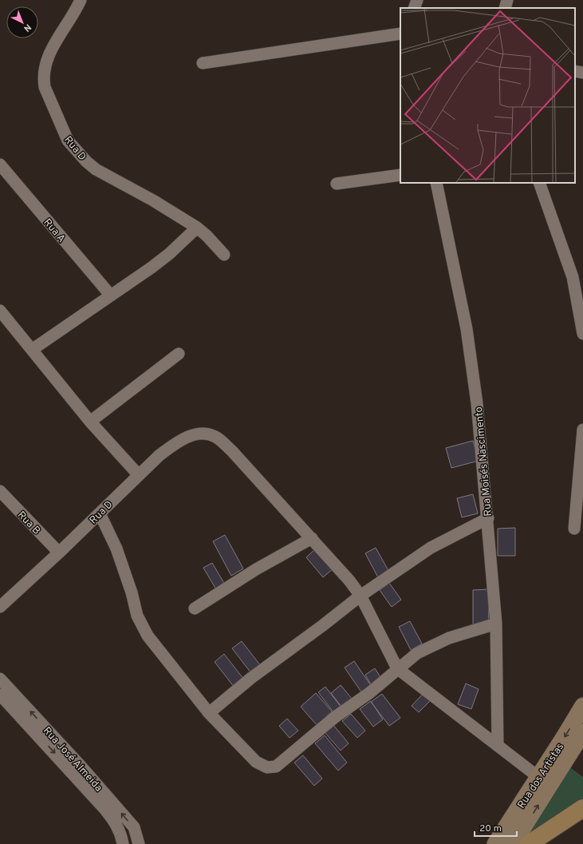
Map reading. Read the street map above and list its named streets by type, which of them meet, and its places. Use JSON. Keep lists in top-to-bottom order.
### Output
{
  "streets": {
    "street": [
      "Rua D",
      "Rua A",
      "Rua Moisés Nascimento",
      "Rua B",
      "Rua José Almeida",
      "Rua dos Artistas"
    ]
  },
  "crossings": [
    ["Rua D", "Rua B"]
  ],
  "scale_bar": "20 m",
  "north": "bottom right"
}
